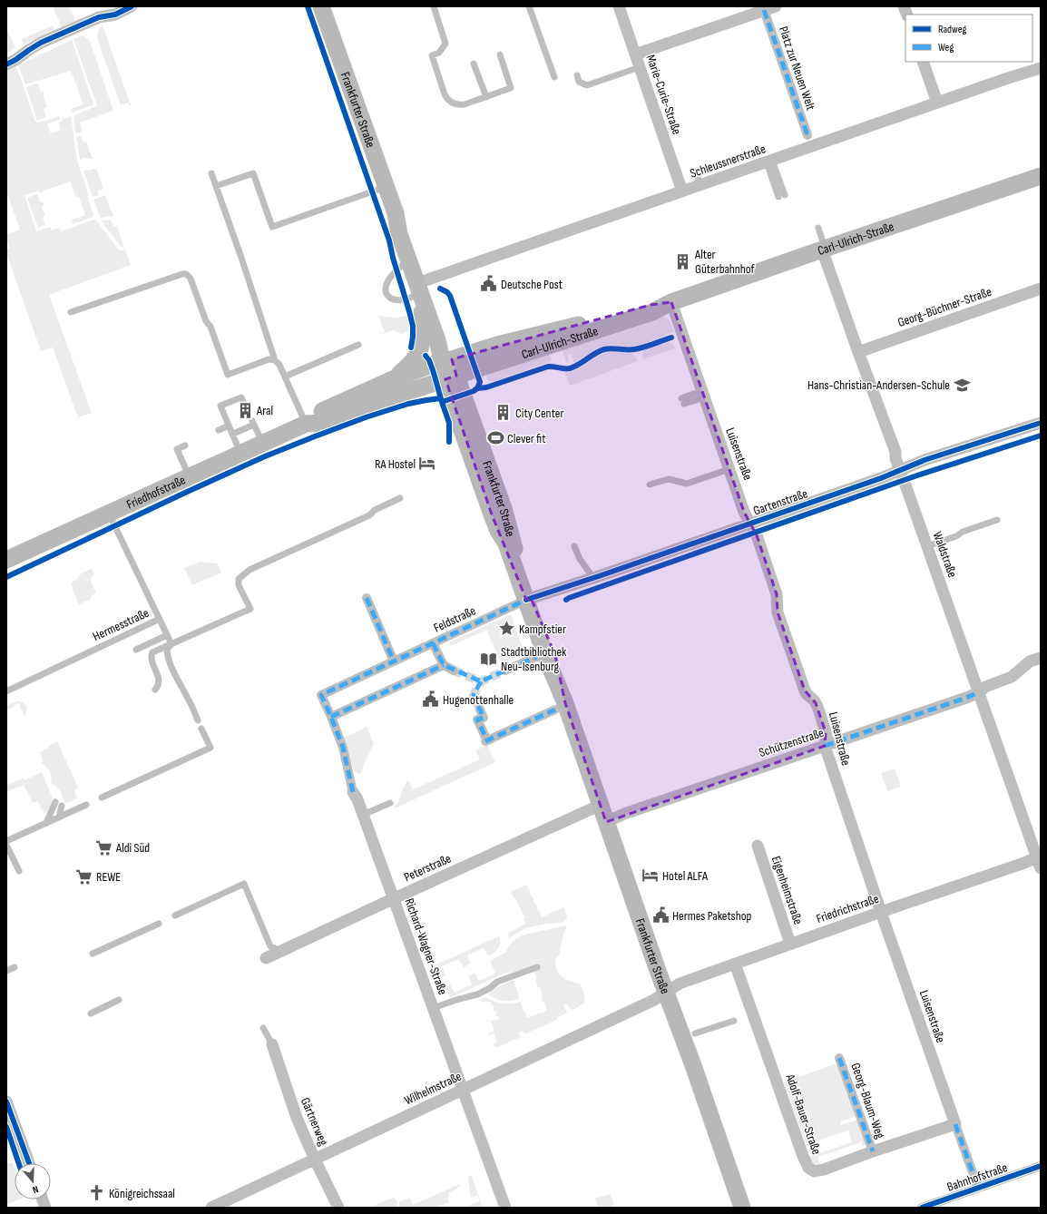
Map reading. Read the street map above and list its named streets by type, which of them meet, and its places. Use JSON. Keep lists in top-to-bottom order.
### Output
{
  "streets": {
    "main road": ["Frankfurter Straße", "Carl-Ulrich-Straße", "Friedhofstraße"],
    "street": [
      "Platz zur Neuen Welt",
      "Marie-Curie-Straße",
      "Schleussnerstraße",
      "Georg-Büchner-Straße",
      "Luisenstraße",
      "Gartenstraße",
      "Waldstraße",
      "Feldstraße",
      "Schützenstraße",
      "Peterstraße",
      "Eigenheimstraße",
      "Friedrichstraße",
      "Richard-Wagner-Straße",
      "Wilhelmstraße",
      "Georg-Blaum-Weg",
      "Adolf-Bauer-Straße",
      "Gärtnerweg",
      "Bahnhofstraße"
    ],
    "lane": ["Hermesstraße"]
  },
  "crossings": [
    ["Marie-Curie-Straße", "Schleussnerstraße"],
    ["Frankfurter Straße", "Schleussnerstraße"],
    ["Frankfurter Straße", "Carl-Ulrich-Straße"],
    ["Frankfurter Straße", "Friedhofstraße"],
    ["Frankfurter Straße", "Gartenstraße"],
    ["Frankfurter Straße", "Feldstraße"],
    ["Frankfurter Straße", "Schützenstraße"],
    ["Frankfurter Straße", "Peterstraße"],
    ["Frankfurter Straße", "Friedrichstraße"],
    ["Frankfurter Straße", "Wilhelmstraße"],
    ["Carl-Ulrich-Straße", "Luisenstraße"],
    ["Carl-Ulrich-Straße", "Friedhofstraße"],
    ["Carl-Ulrich-Straße", "Waldstraße"],
    ["Georg-Büchner-Straße", "Waldstraße"],
    ["Luisenstraße", "Gartenstraße"],
    ["Luisenstraße", "Schützenstraße"],
    ["Luisenstraße", "Friedrichstraße"],
    ["Luisenstraße", "Adolf-Bauer-Straße"],
    ["Luisenstraße", "Bahnhofstraße"],
    ["Friedhofstraße", "Hermesstraße"],
    ["Gartenstraße", "Waldstraße"],
    ["Gartenstraße", "Feldstraße"],
    ["Waldstraße", "Schützenstraße"],
    ["Waldstraße", "Friedrichstraße"],
    ["Feldstraße", "Richard-Wagner-Straße"],
    ["Peterstraße", "Richard-Wagner-Straße"],
    ["Eigenheimstraße", "Friedrichstraße"],
    ["Friedrichstraße", "Wilhelmstraße"],
    ["Friedrichstraße", "Adolf-Bauer-Straße"],
    ["Richard-Wagner-Straße", "Wilhelmstraße"],
    ["Wilhelmstraße", "Gärtnerweg"],
    ["Georg-Blaum-Weg", "Adolf-Bauer-Straße"]
  ],
  "places": {
    "building": ["Alter Güterbahnhof", "Aral", "City Center"],
    "public building": ["Deutsche Post", "Hugenottenhalle", "Hermes Paketshop"],
    "school or university": ["Hans-Christian-Andersen-Schule"],
    "sports": ["Clever fit"],
    "hotel": ["RA Hostel", "Hotel ALFA"],
    "place": ["Kampfstier"],
    "library": ["Stadtbibliothek Neu-Isenburg"],
    "supermarket": ["Aldi Süd", "REWE"],
    "church": ["Königreichssaal"]
  },
  "legend": ["Radweg", "Weg"],
  "north": "bottom"
}
